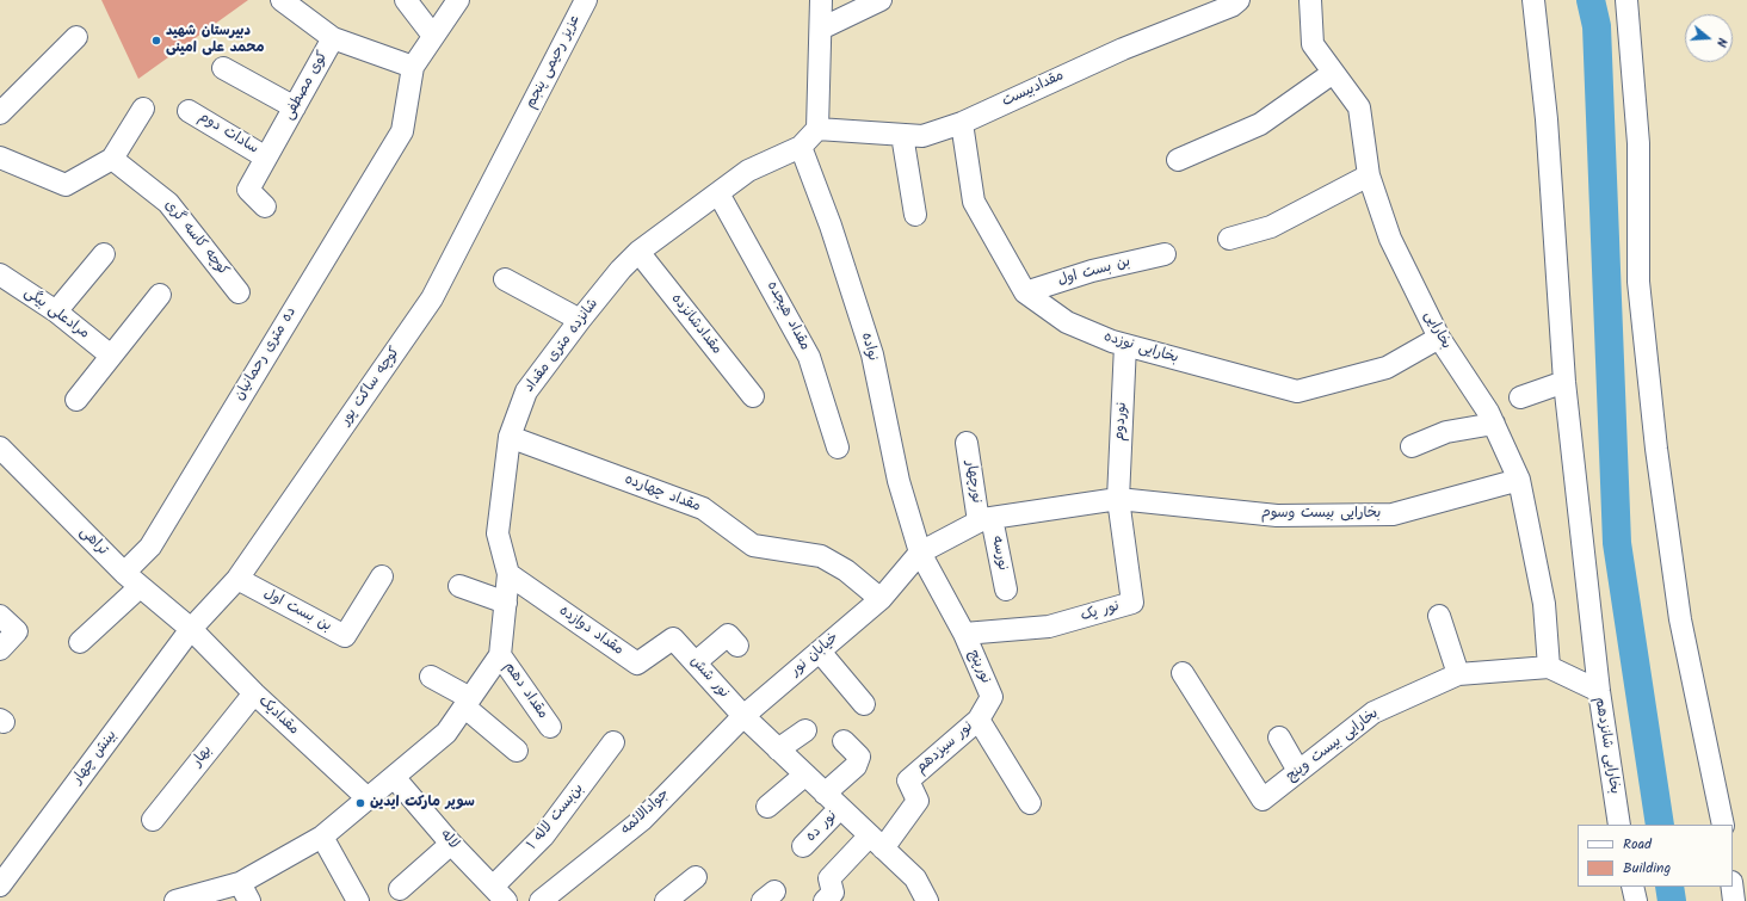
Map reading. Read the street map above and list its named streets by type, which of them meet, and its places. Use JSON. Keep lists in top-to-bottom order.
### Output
{
  "streets": {
    "street": [
      "عزیز رحیمی پنجم",
      "کوی مصطفی",
      "مقدادبیست",
      "سادات دوم",
      "کوچه کاسه گری",
      "بن بست اول",
      "مرادعلی بیگی",
      "مقداد هیجده",
      "مقدادشانزده",
      "بخارایی",
      "شانزده متری مقداد",
      "نواده",
      "بخارایی نوزده",
      "ده متری رحمانیان",
      "کوچه ساکت پور",
      "نوردوم",
      "نورچهار",
      "مقداد چهارده",
      "بخارایی بیست وسوم",
      "تراهی",
      "نورسه",
      "نور یک",
      "مقداد دوازده",
      "خیابان نور",
      "نورپنج",
      "نور شش",
      "مقداد دهم",
      "مقدادیک",
      "بخارایی بیست وپنج",
      "بخارایی شانزدهم",
      "نور سیزدهم",
      "بهار",
      "بینش چهار",
      "جوادالائمه",
      "بن‌بست لاله ۱",
      "نور ده",
      "لاله"
    ]
  },
  "crossings": [
    ["عزیز رحیمی پنجم", "کوچه ساکت پور"],
    ["کوی مصطفی", "سادات دوم"],
    ["مقدادبیست", "شانزده متری مقداد"],
    ["مقدادبیست", "بخارایی نوزده"],
    ["بن بست اول", "بخارایی نوزده"],
    ["بن بست اول", "کوچه ساکت پور"],
    ["مقداد هیجده", "شانزده متری مقداد"],
    ["مقدادشانزده", "شانزده متری مقداد"],
    ["بخارایی", "بخارایی نوزده"],
    ["بخارایی", "بخارایی بیست وسوم"],
    ["بخارایی", "بخارایی بیست وپنج"],
    ["بخارایی", "بخارایی شانزدهم"],
    ["شانزده متری مقداد", "نواده"],
    ["شانزده متری مقداد", "مقداد چهارده"],
    ["شانزده متری مقداد", "مقداد دوازده"],
    ["شانزده متری مقداد", "مقداد دهم"],
    ["شانزده متری مقداد", "مقدادیک"],
    ["شانزده متری مقداد", "لاله"],
    ["نواده", "خیابان نور"],
    ["نواده", "نورپنج"],
    ["بخارایی نوزده", "نوردوم"],
    ["ده متری رحمانیان", "تراهی"],
    ["کوچه ساکت پور", "تراهی"],
    ["کوچه ساکت پور", "مقدادیک"],
    ["کوچه ساکت پور", "بینش چهار"],
    ["نوردوم", "بخارایی بیست وسوم"],
    ["نوردوم", "نور یک"],
    ["نوردوم", "خیابان نور"],
    ["نورچهار", "نورسه"],
    ["نورچهار", "خیابان نور"],
    ["مقداد چهارده", "خیابان نور"],
    ["بخارایی بیست وسوم", "نور یک"],
    ["بخارایی بیست وسوم", "خیابان نور"],
    ["تراهی", "مقدادیک"],
    ["تراهی", "بینش چهار"],
    ["نورسه", "خیابان نور"],
    ["نور یک", "خیابان نور"],
    ["نور یک", "نورپنج"],
    ["مقداد دوازده", "نور شش"],
    ["خیابان نور", "نورپنج"],
    ["خیابان نور", "نور شش"],
    ["خیابان نور", "جوادالائمه"],
    ["نورپنج", "نور سیزدهم"],
    ["نور شش", "جوادالائمه"],
    ["مقدادیک", "بهار"],
    ["مقدادیک", "بینش چهار"],
    ["بخارایی بیست وپنج", "بخارایی شانزدهم"],
    ["بن‌بست لاله ۱", "لاله"]
  ],
  "places": ["دبیرستان شهید محمد علی امینی", "سوپر مارکت ایدین"],
  "legend": ["Road", "Building"],
  "north": "right"
}
